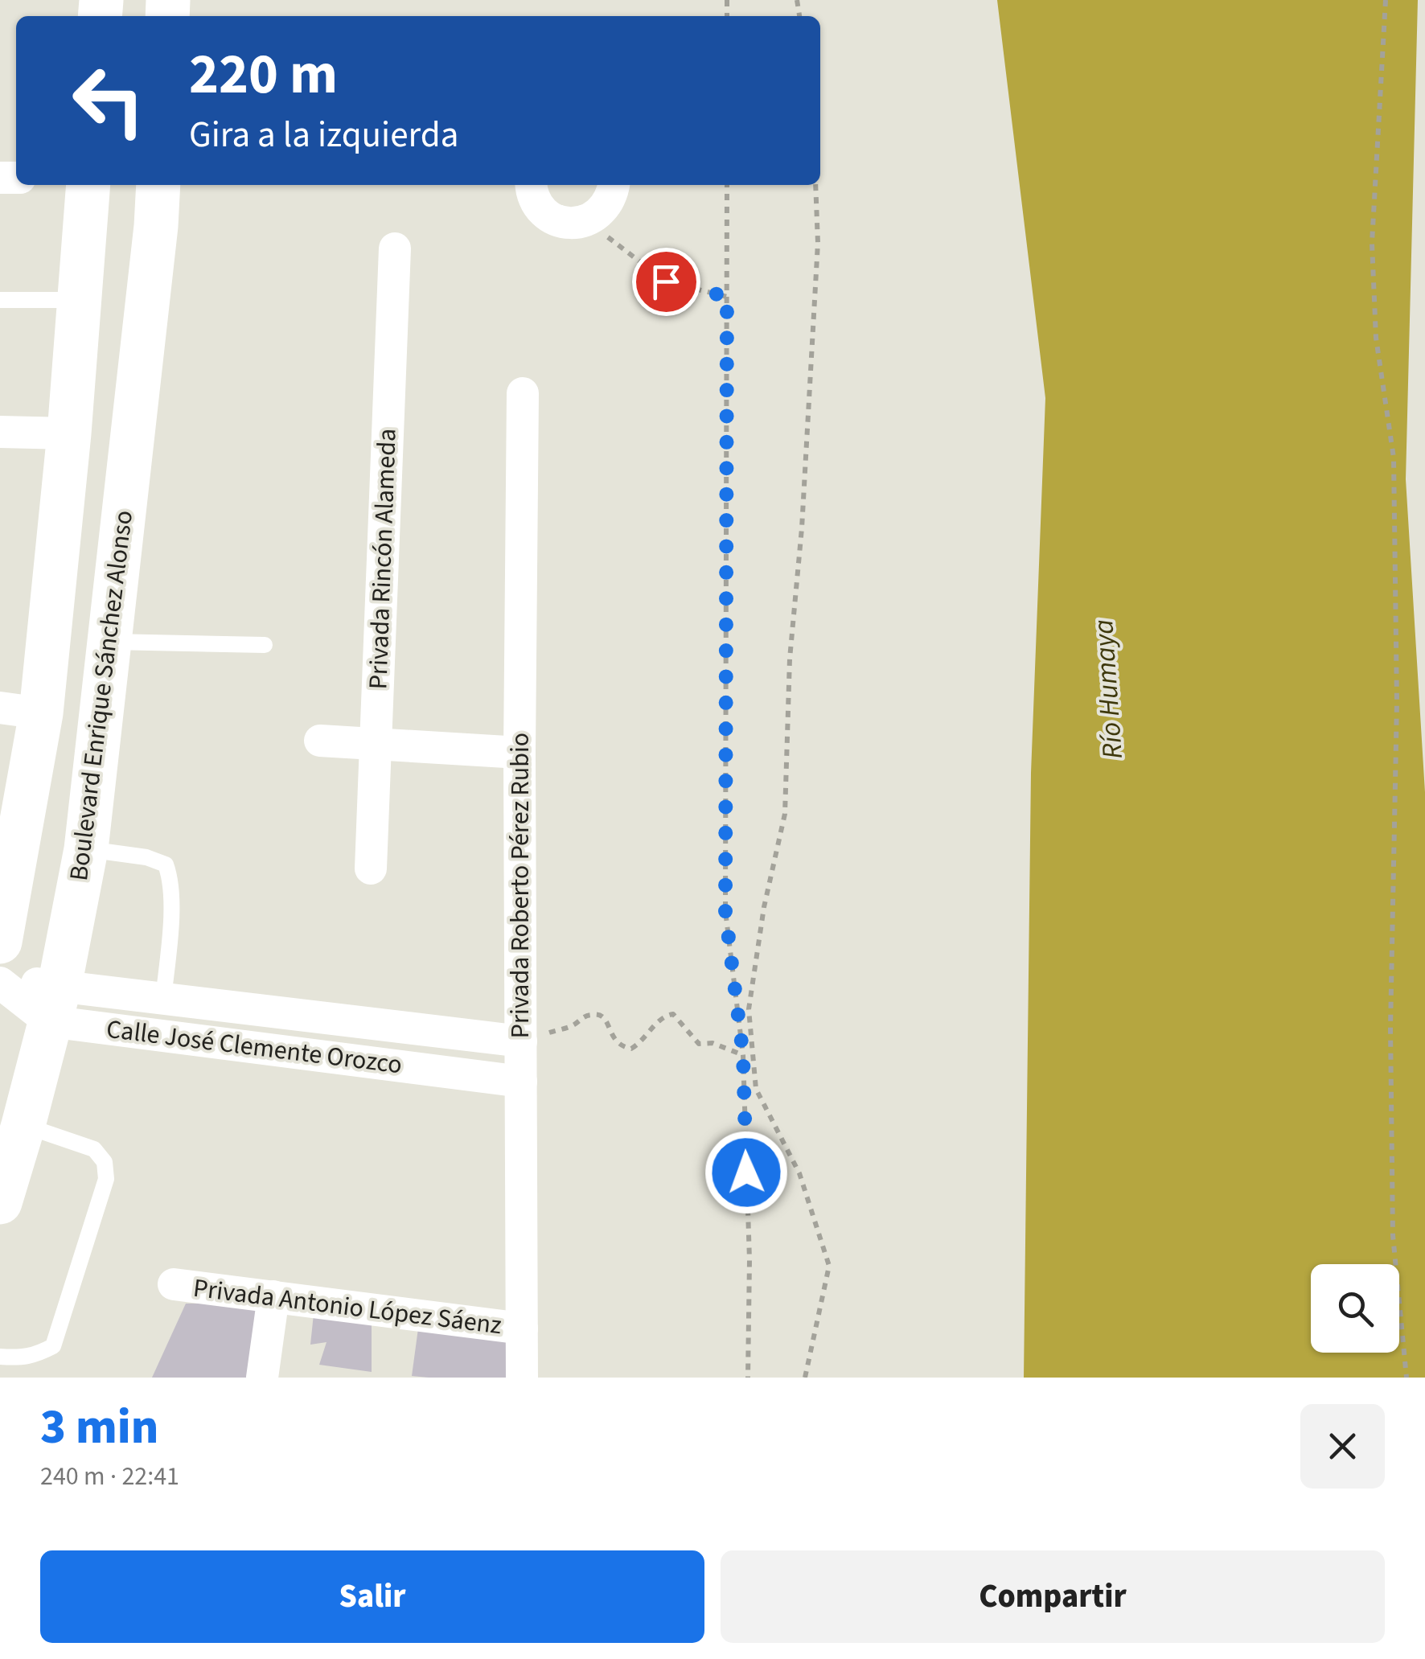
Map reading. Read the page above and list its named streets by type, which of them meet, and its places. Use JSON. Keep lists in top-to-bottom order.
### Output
{
  "streets": {
    "main road": ["Boulevard Enrique Sánchez Alonso"],
    "street": [
      "Privada Rincón Alameda",
      "Privada Roberto Pérez Rubio",
      "Calle José Clemente Orozco",
      "Privada Antonio López Sáenz"
    ]
  },
  "crossings": [
    ["Boulevard Enrique Sánchez Alonso", "Calle José Clemente Orozco"],
    ["Privada Roberto Pérez Rubio", "Calle José Clemente Orozco"],
    ["Privada Roberto Pérez Rubio", "Privada Antonio López Sáenz"]
  ],
  "water": ["Río Humaya"],
  "page": {
    "turn": ["220 m", "Gira a la izquierda"],
    "heading": ["3 min", "240 m · 22:41"],
    "buttons": ["Salir", "Compartir"]
  }
}
